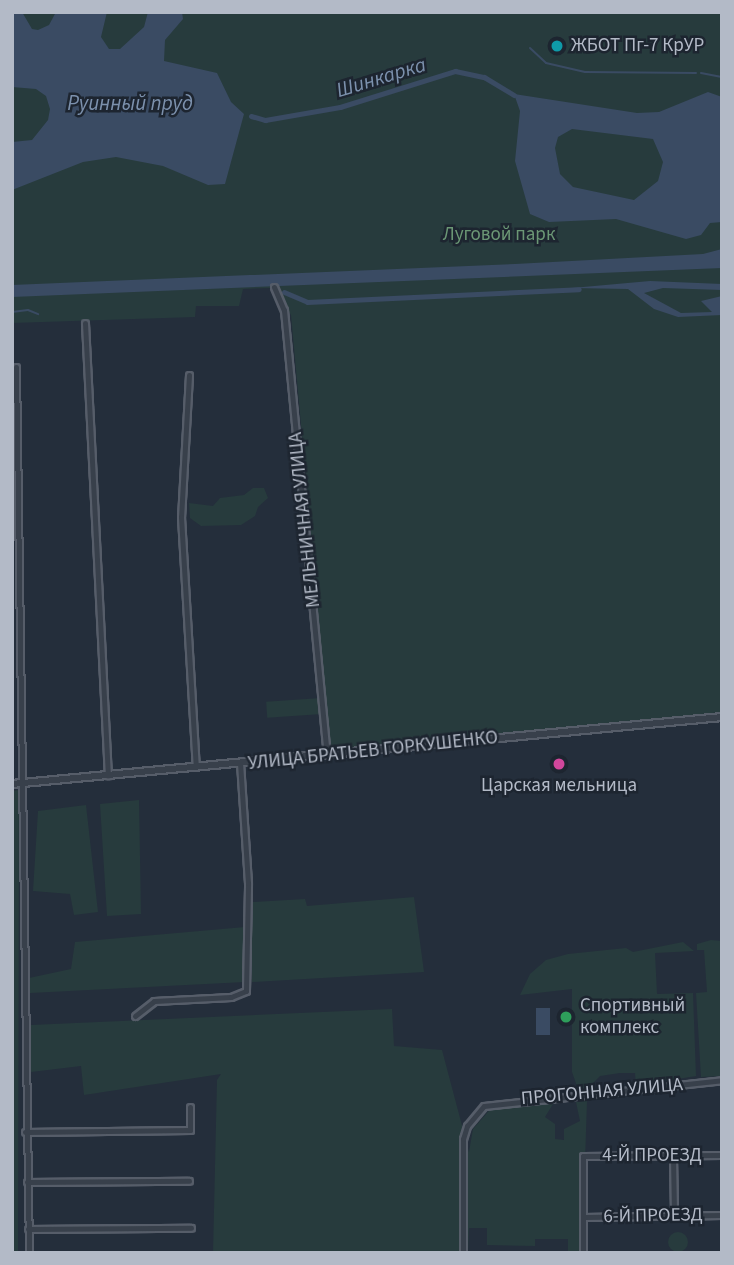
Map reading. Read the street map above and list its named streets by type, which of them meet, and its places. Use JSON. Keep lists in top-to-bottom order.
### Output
{
  "streets": {
    "street": [
      "МЕЛЬНИЧНАЯ УЛИЦА",
      "УЛИЦА БРАТЬЕВ ГОРКУШЕНКО",
      "ПРОГОННАЯ УЛИЦА",
      "4-Й ПРОЕЗД",
      "6-Й ПРОЕЗД"
    ]
  },
  "crossings": [
    ["МЕЛЬНИЧНАЯ УЛИЦА", "УЛИЦА БРАТЬЕВ ГОРКУШЕНКО"],
    ["4-Й ПРОЕЗД", "6-Й ПРОЕЗД"]
  ],
  "water": ["Шинкарка", "Руинный пруд"],
  "parks": ["Луговой парк"],
  "places": ["ЖБОТ Пг-7 КрУР", "Царская мельница", "Спортивный комплекс"]
}
